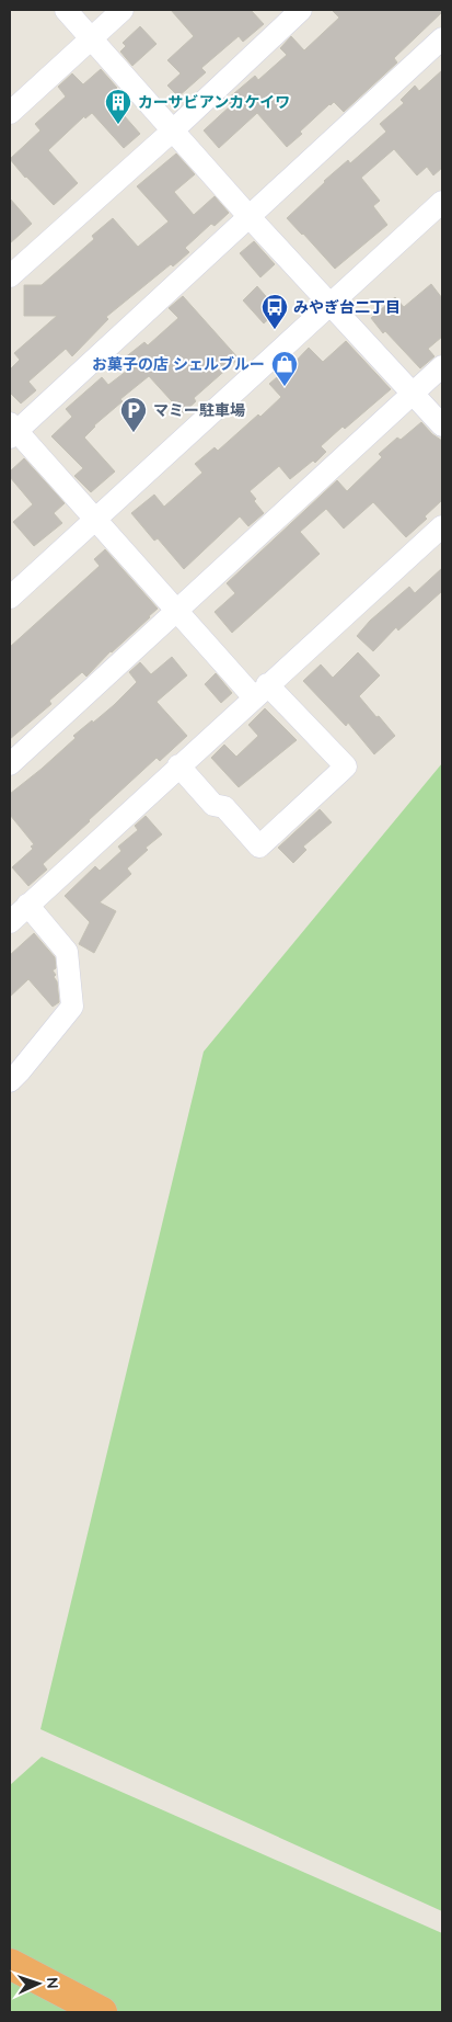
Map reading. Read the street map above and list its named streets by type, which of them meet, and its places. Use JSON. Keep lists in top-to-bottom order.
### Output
{
  "places": {
    "building": ["カーサビアンカケイワ"],
    "bus stop": ["みやぎ台二丁目"],
    "shop": ["お菓子の店 シェルブルー"],
    "parking": ["マミー駐車場"]
  },
  "north": "right"
}
